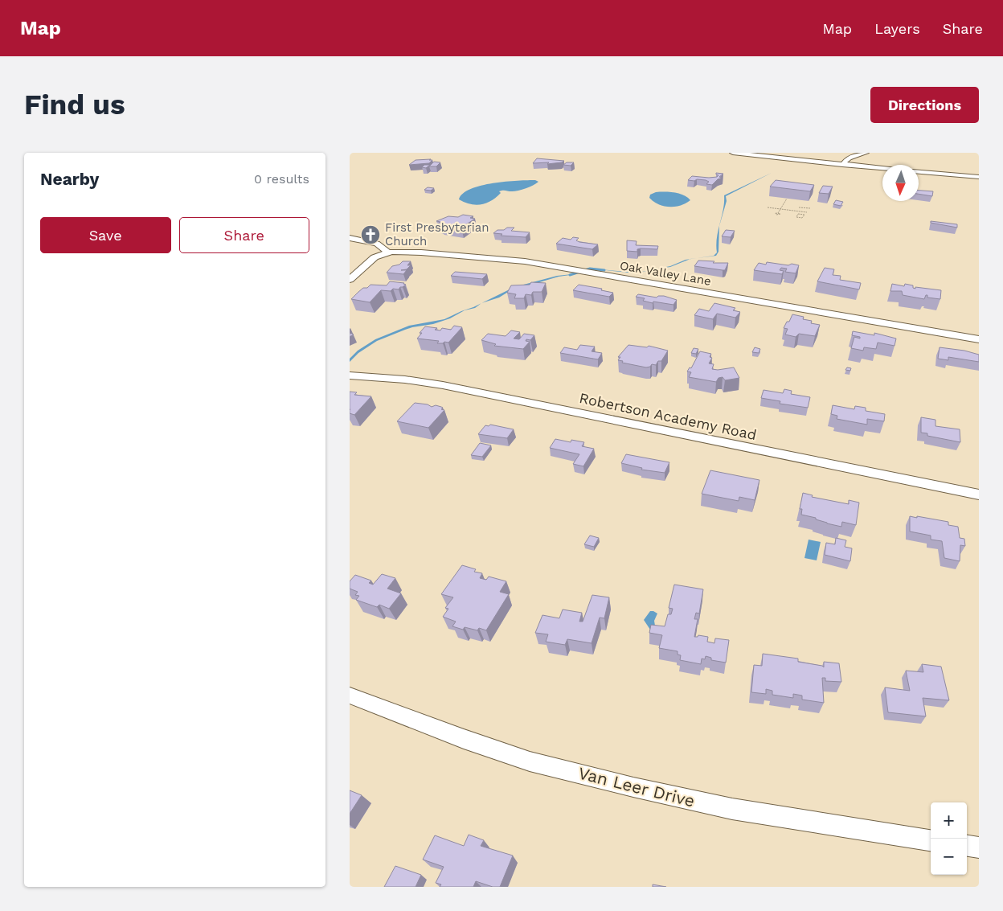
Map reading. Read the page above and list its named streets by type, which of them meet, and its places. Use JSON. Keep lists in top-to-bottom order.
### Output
{
  "streets": {
    "street": ["Oak Valley Lane", "Robertson Academy Road", "Van Leer Drive"]
  },
  "places": {
    "church": ["First Presbyterian Church"]
  },
  "north": "bottom",
  "page": {
    "header": "Map",
    "nav": ["Map", "Layers", "Share"],
    "buttons": [
      "Directions",
      ["Save", "Share"]
    ],
    "title": "Find us",
    "heading": ["Nearby", "0 results"],
    "map_buttons": ["+", "−"]
  }
}
